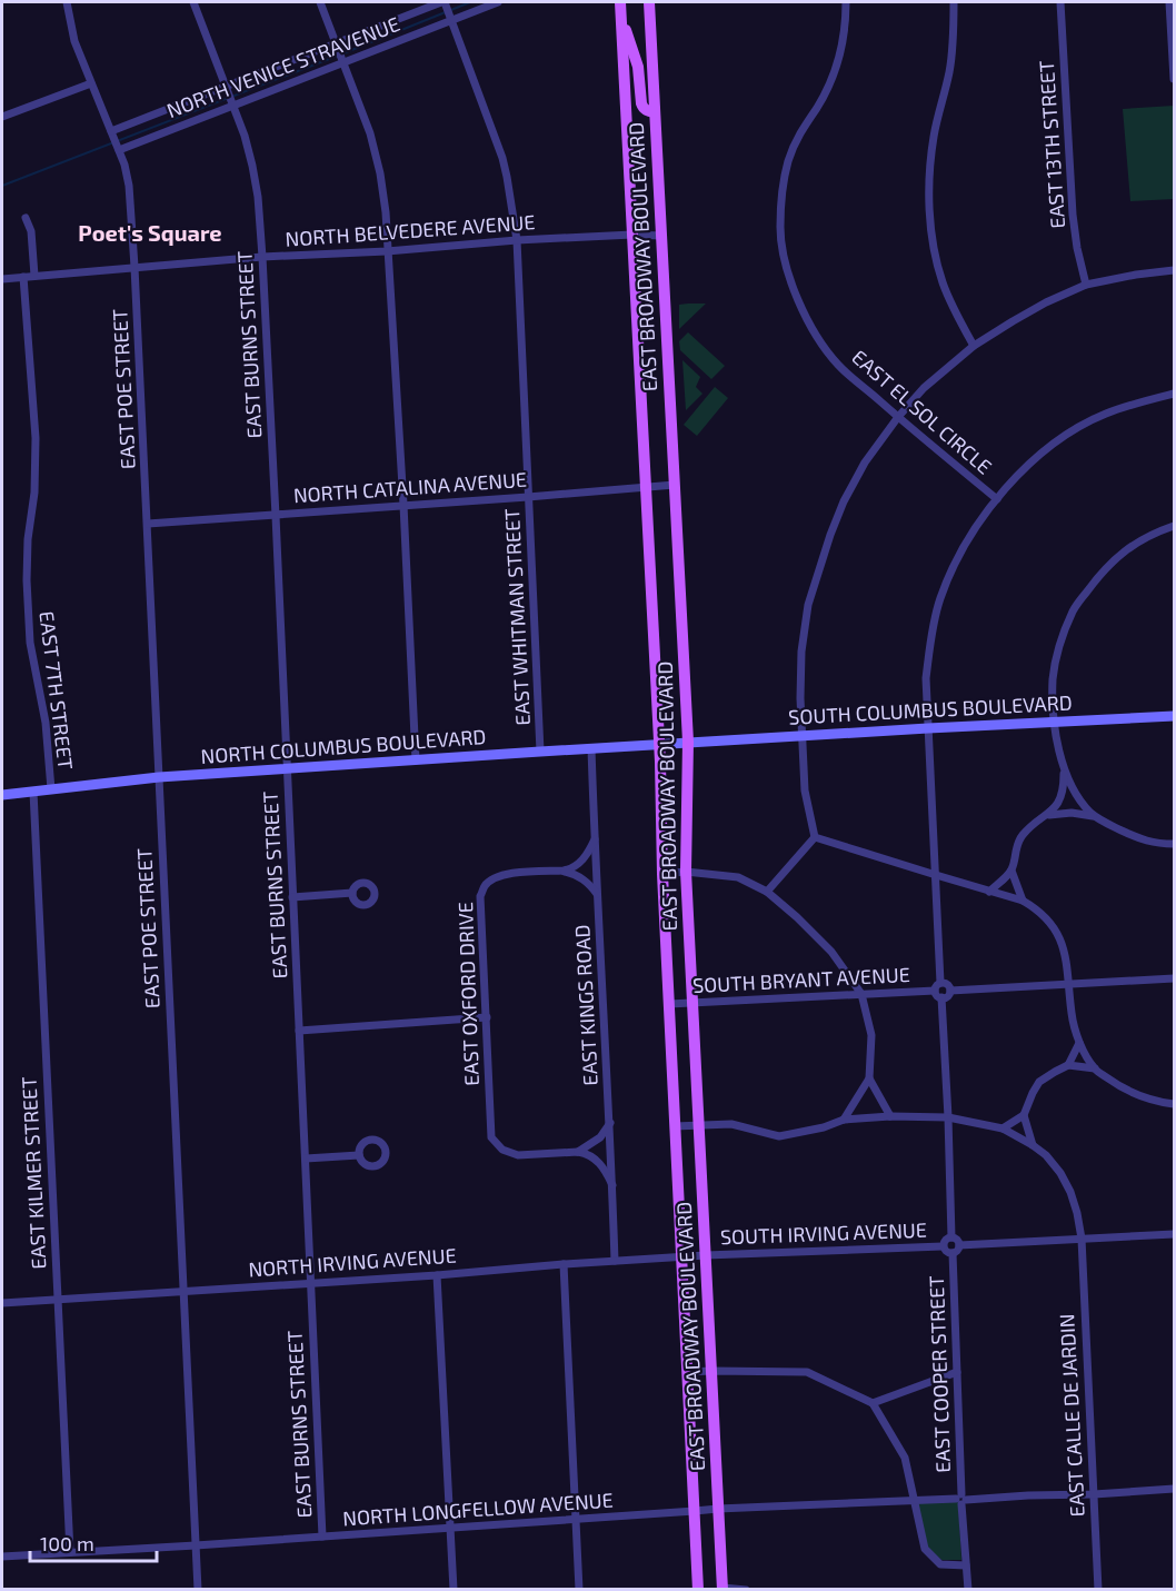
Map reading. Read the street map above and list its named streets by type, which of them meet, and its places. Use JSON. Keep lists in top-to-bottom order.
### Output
{
  "streets": {
    "main road": ["EAST BROADWAY BOULEVARD"],
    "street": [
      "NORTH VENICE STRAVENUE",
      "EAST 13TH STREET",
      "NORTH BELVEDERE AVENUE",
      "EAST BURNS STREET",
      "EAST POE STREET",
      "EAST EL SOL CIRCLE",
      "NORTH CATALINA AVENUE",
      "EAST WHITMAN STREET",
      "EAST 7TH STREET",
      "SOUTH COLUMBUS BOULEVARD",
      "NORTH COLUMBUS BOULEVARD",
      "SOUTH BRYANT AVENUE",
      "EAST OXFORD DRIVE",
      "EAST KINGS ROAD",
      "EAST KILMER STREET",
      "SOUTH IRVING AVENUE",
      "NORTH IRVING AVENUE",
      "EAST COOPER STREET",
      "EAST CALLE DE JARDIN",
      "NORTH LONGFELLOW AVENUE"
    ]
  },
  "crossings": [
    ["NORTH VENICE STRAVENUE", "EAST BURNS STREET"],
    ["NORTH VENICE STRAVENUE", "EAST POE STREET"],
    ["NORTH VENICE STRAVENUE", "EAST WHITMAN STREET"],
    ["NORTH BELVEDERE AVENUE", "EAST BROADWAY BOULEVARD"],
    ["NORTH BELVEDERE AVENUE", "EAST BURNS STREET"],
    ["NORTH BELVEDERE AVENUE", "EAST POE STREET"],
    ["NORTH BELVEDERE AVENUE", "EAST WHITMAN STREET"],
    ["NORTH BELVEDERE AVENUE", "EAST 7TH STREET"],
    ["EAST BROADWAY BOULEVARD", "NORTH CATALINA AVENUE"],
    ["EAST BROADWAY BOULEVARD", "SOUTH COLUMBUS BOULEVARD"],
    ["EAST BROADWAY BOULEVARD", "NORTH COLUMBUS BOULEVARD"],
    ["EAST BROADWAY BOULEVARD", "SOUTH BRYANT AVENUE"],
    ["EAST BROADWAY BOULEVARD", "SOUTH IRVING AVENUE"],
    ["EAST BROADWAY BOULEVARD", "NORTH IRVING AVENUE"],
    ["EAST BROADWAY BOULEVARD", "NORTH LONGFELLOW AVENUE"],
    ["EAST BURNS STREET", "NORTH CATALINA AVENUE"],
    ["EAST BURNS STREET", "NORTH COLUMBUS BOULEVARD"],
    ["EAST BURNS STREET", "NORTH IRVING AVENUE"],
    ["EAST BURNS STREET", "NORTH LONGFELLOW AVENUE"],
    ["EAST POE STREET", "NORTH CATALINA AVENUE"],
    ["EAST POE STREET", "NORTH COLUMBUS BOULEVARD"],
    ["EAST POE STREET", "NORTH IRVING AVENUE"],
    ["EAST POE STREET", "NORTH LONGFELLOW AVENUE"],
    ["NORTH CATALINA AVENUE", "EAST WHITMAN STREET"],
    ["EAST WHITMAN STREET", "NORTH COLUMBUS BOULEVARD"],
    ["EAST 7TH STREET", "NORTH COLUMBUS BOULEVARD"],
    ["SOUTH COLUMBUS BOULEVARD", "NORTH COLUMBUS BOULEVARD"],
    ["NORTH COLUMBUS BOULEVARD", "EAST KINGS ROAD"],
    ["NORTH COLUMBUS BOULEVARD", "EAST KILMER STREET"],
    ["EAST KINGS ROAD", "NORTH IRVING AVENUE"],
    ["EAST KILMER STREET", "NORTH IRVING AVENUE"],
    ["EAST KILMER STREET", "NORTH LONGFELLOW AVENUE"],
    ["SOUTH IRVING AVENUE", "NORTH IRVING AVENUE"],
    ["SOUTH IRVING AVENUE", "EAST COOPER STREET"],
    ["EAST COOPER STREET", "NORTH LONGFELLOW AVENUE"],
    ["EAST CALLE DE JARDIN", "NORTH LONGFELLOW AVENUE"]
  ],
  "districts": ["Poet's Square"],
  "scale_bar": "100 m"
}
